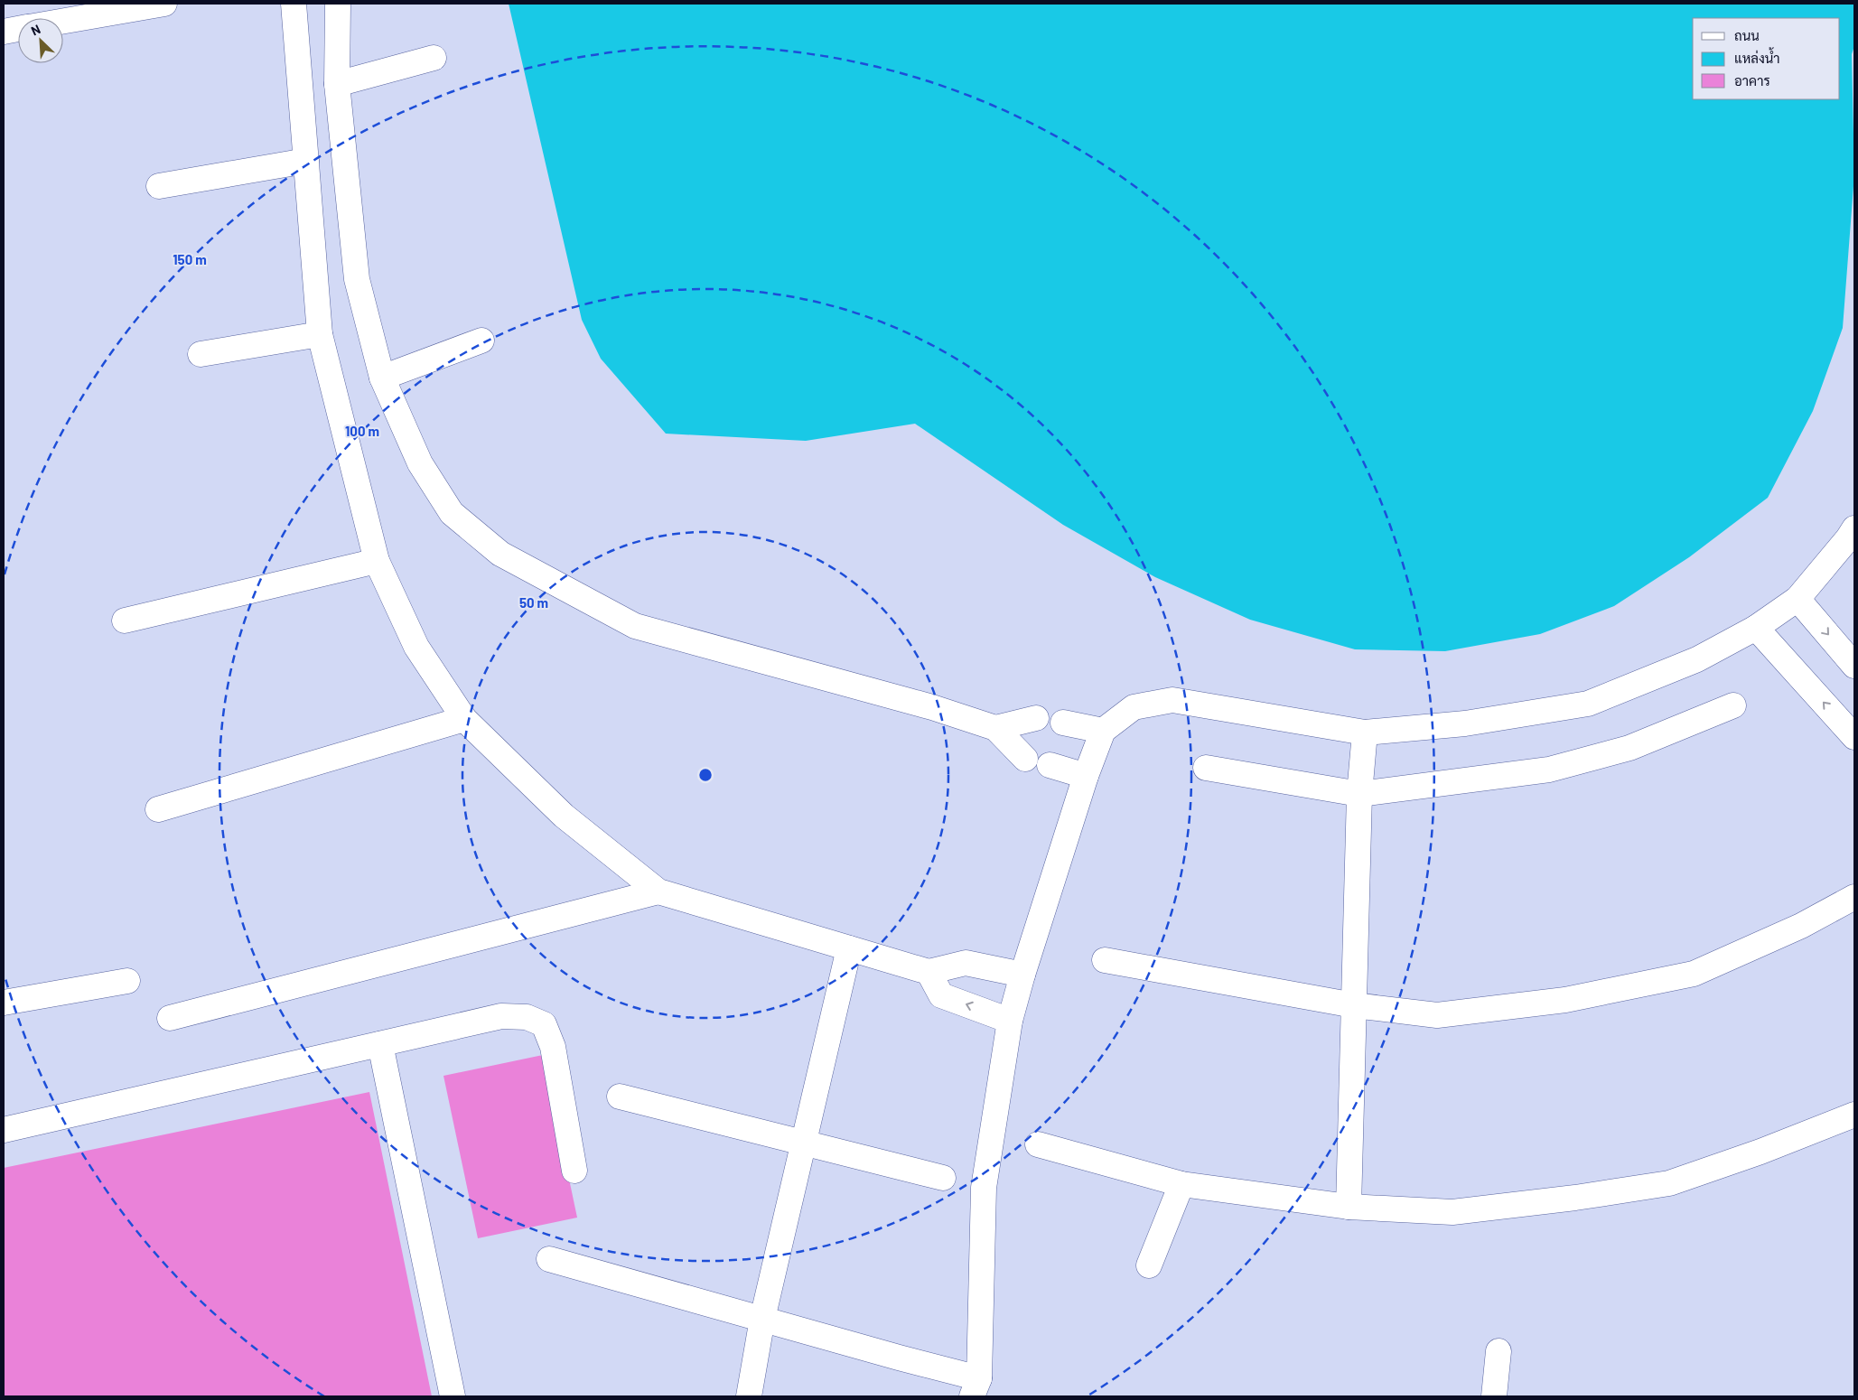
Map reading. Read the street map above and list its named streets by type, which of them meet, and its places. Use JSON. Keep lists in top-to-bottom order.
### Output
{
  "legend": ["ถนน", "แหล่งน้ำ", "อาคาร"],
  "north": "top left",
  "rings": ["150 m", "100 m", "50 m"]
}
